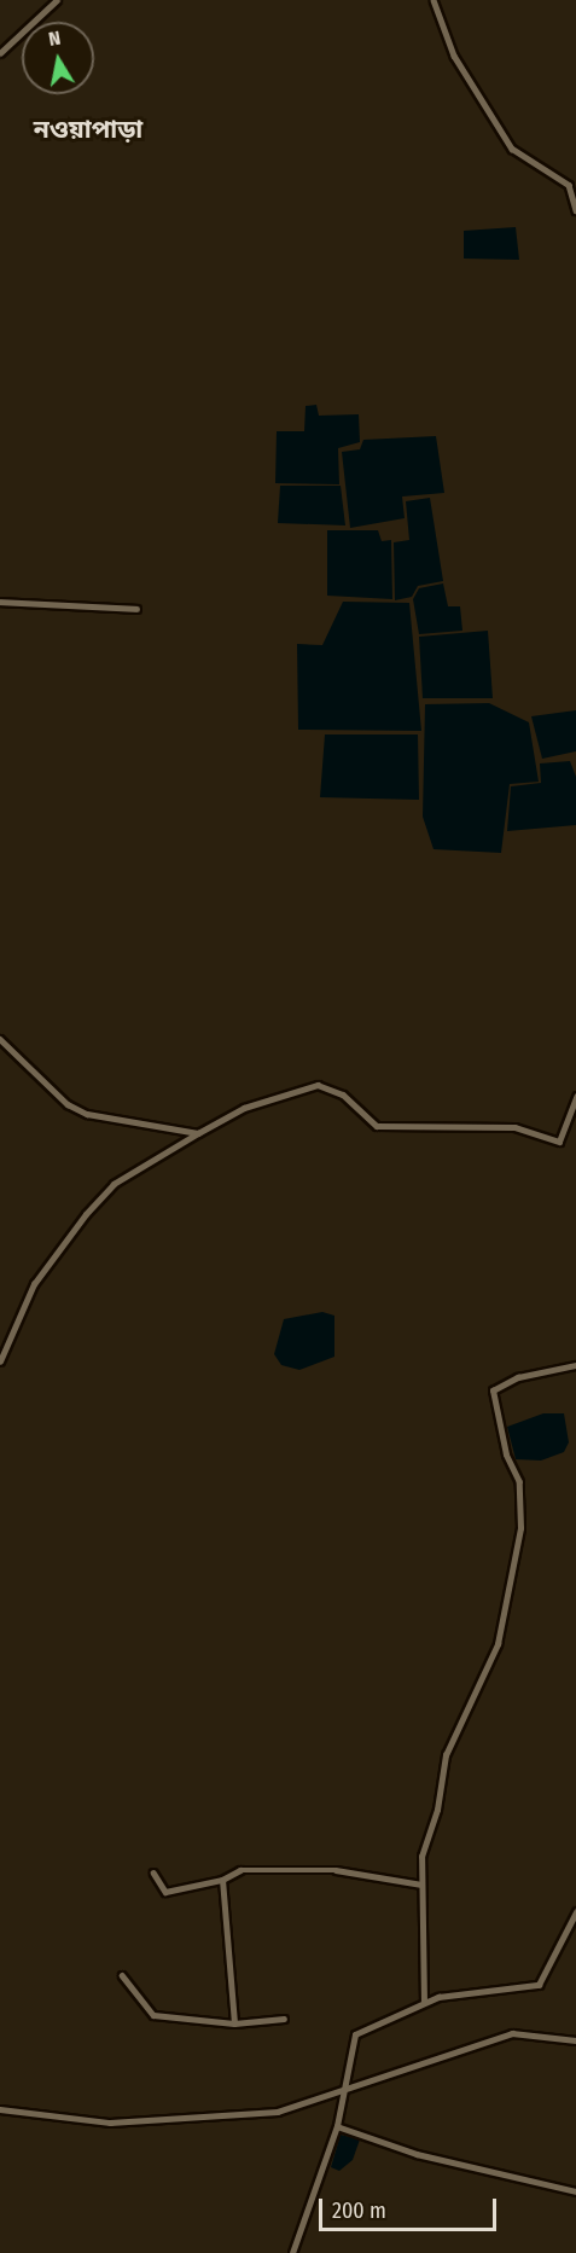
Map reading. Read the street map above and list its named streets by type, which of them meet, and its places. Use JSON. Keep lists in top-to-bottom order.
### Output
{
  "districts": ["নওয়াপাড়া"],
  "scale_bar": "200 m",
  "north": "top"
}
